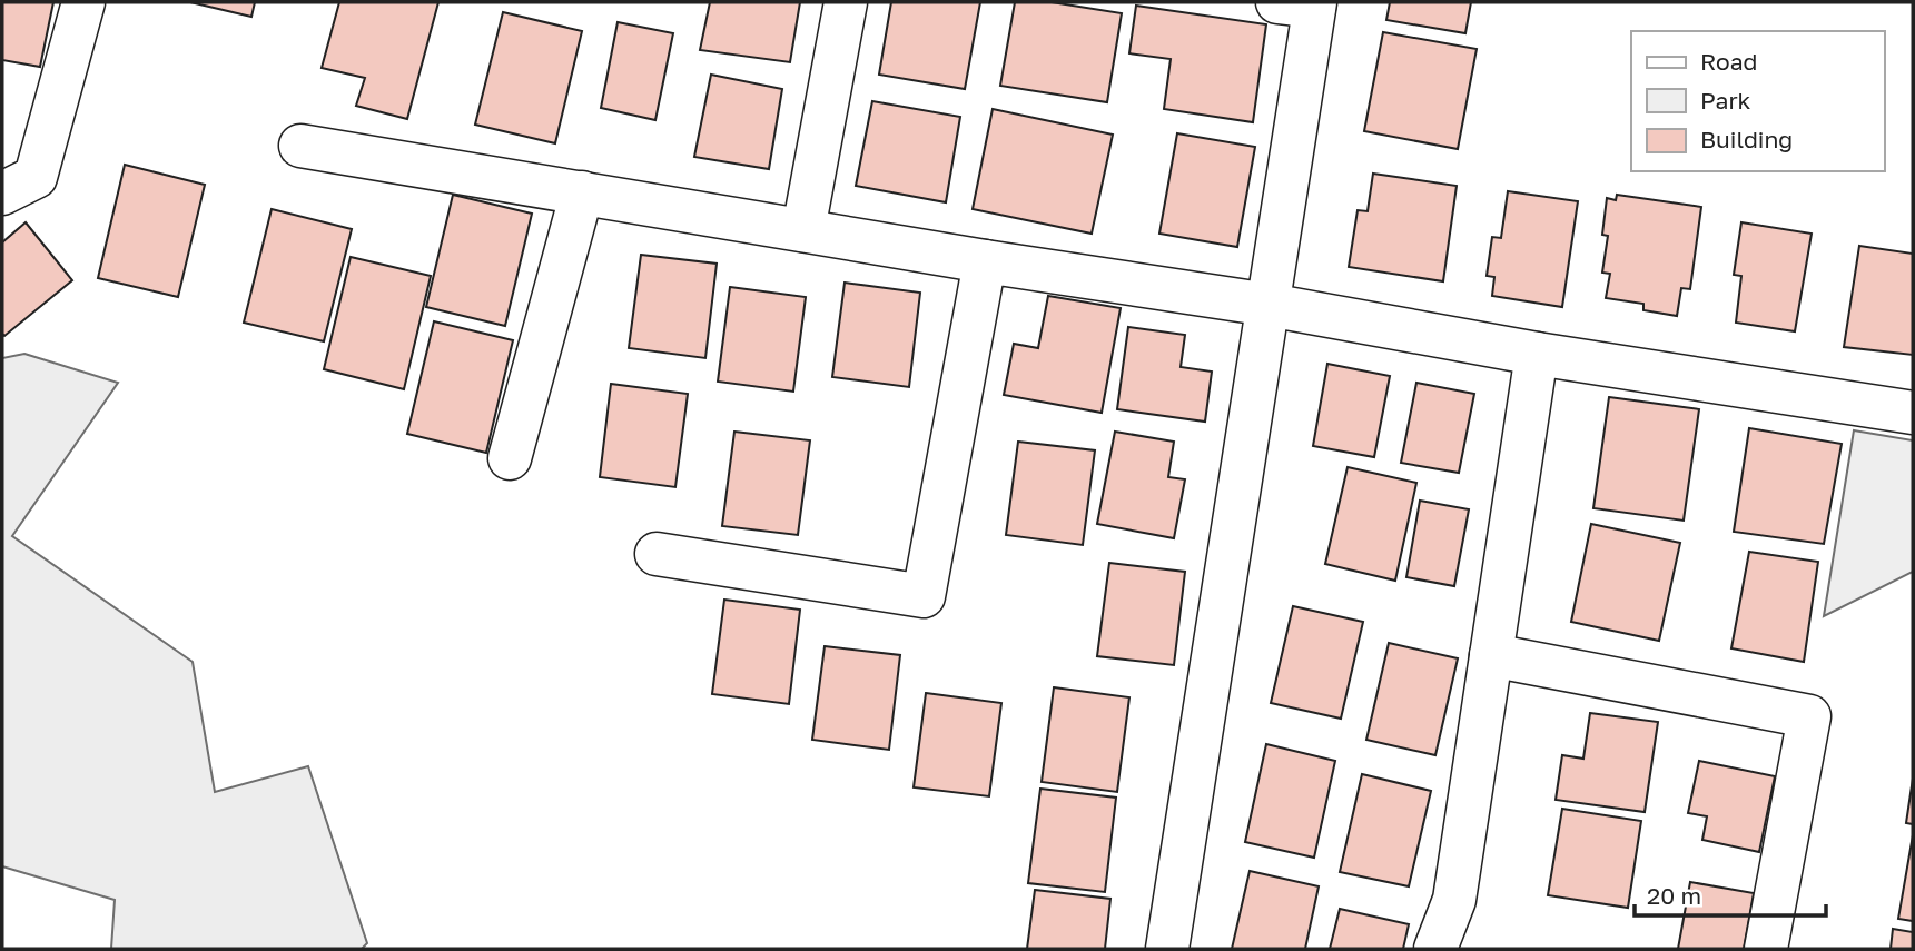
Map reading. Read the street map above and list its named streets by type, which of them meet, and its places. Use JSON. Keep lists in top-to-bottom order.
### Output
{
  "legend": ["Road", "Park", "Building"],
  "scale_bar": "20 m"
}
